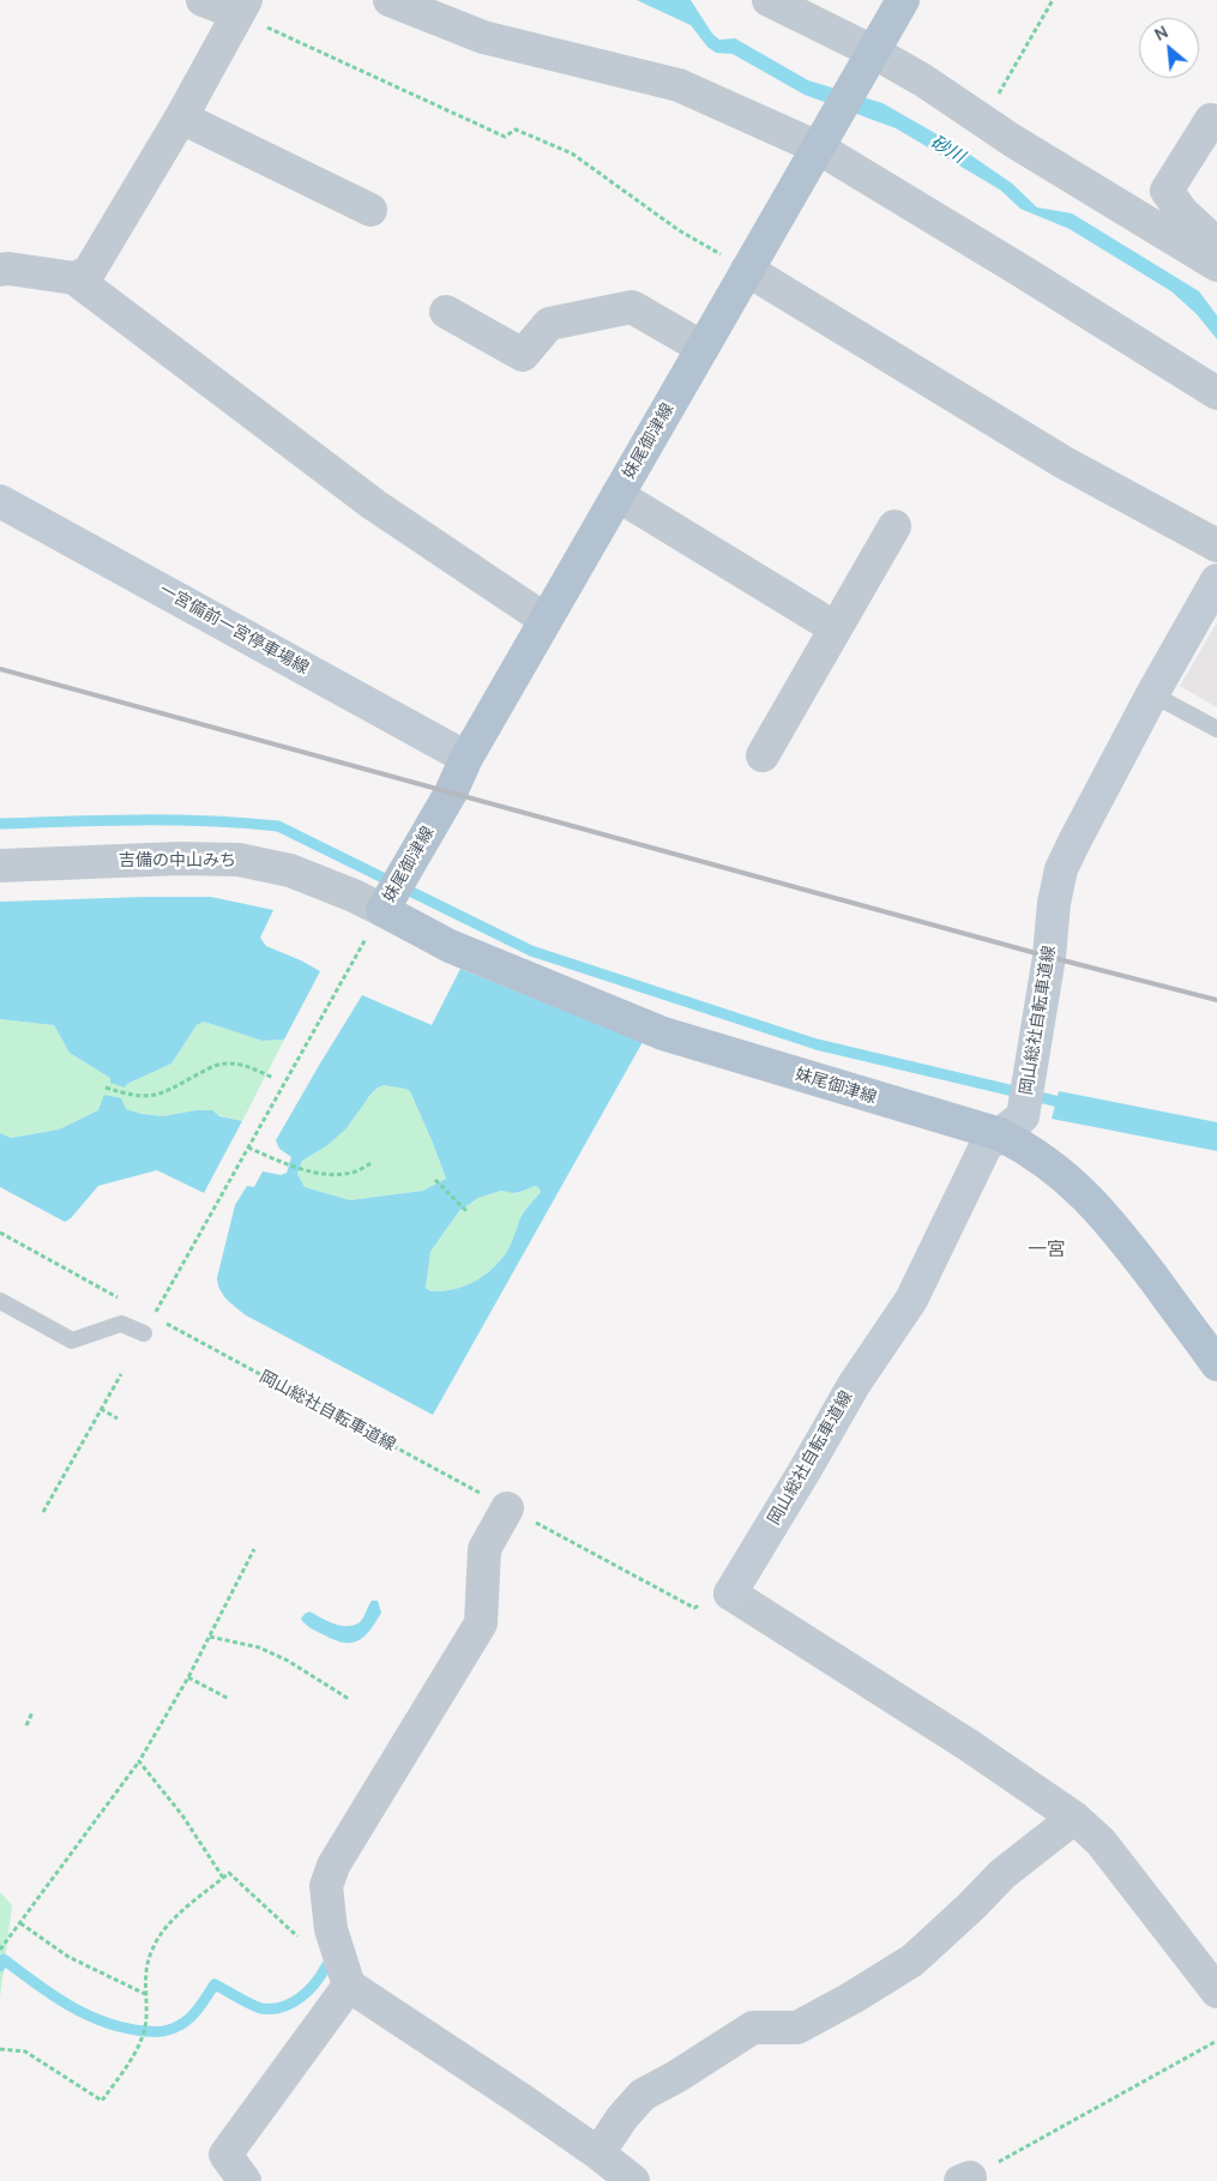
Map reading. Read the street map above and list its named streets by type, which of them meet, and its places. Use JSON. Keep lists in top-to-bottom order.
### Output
{
  "streets": {
    "main road": ["妹尾御津線", "一宮備前一宮停車場線", "岡山総社自転車道線"],
    "street": ["吉備の中山みち"]
  },
  "crossings": [
    ["妹尾御津線", "一宮備前一宮停車場線"],
    ["妹尾御津線", "吉備の中山みち"],
    ["妹尾御津線", "岡山総社自転車道線"]
  ],
  "districts": ["一宮"],
  "water": ["砂川"],
  "north": "top left"
}
